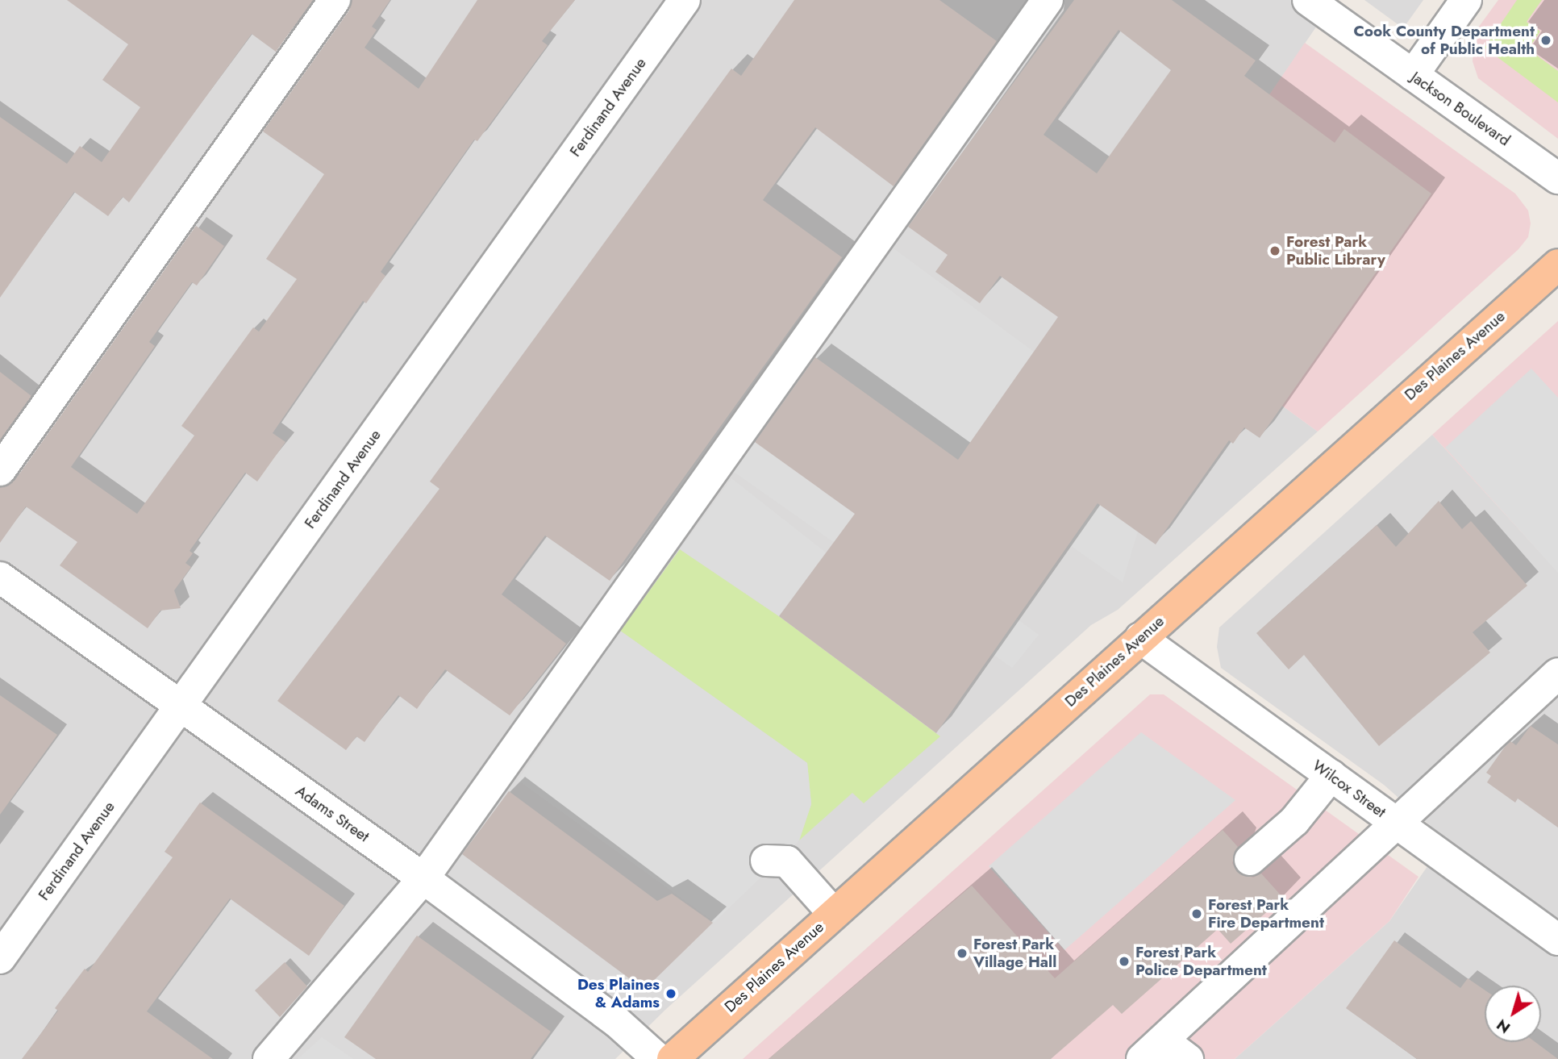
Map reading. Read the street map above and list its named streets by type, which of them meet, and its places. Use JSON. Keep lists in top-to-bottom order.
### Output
{
  "streets": {
    "main road": ["Des Plaines Avenue"],
    "street": [
      "Ferdinand Avenue",
      "Jackson Boulevard",
      "Wilcox Street",
      "Adams Street"
    ]
  },
  "crossings": [
    ["Ferdinand Avenue", "Adams Street"],
    ["Des Plaines Avenue", "Wilcox Street"]
  ],
  "places": [
    "Cook County Department of Public Health",
    "Forest Park Public Library",
    "Forest Park Fire Department",
    "Forest Park Village Hall",
    "Forest Park Police Department",
    "Des Plaines & Adams"
  ],
  "north": "bottom left"
}
